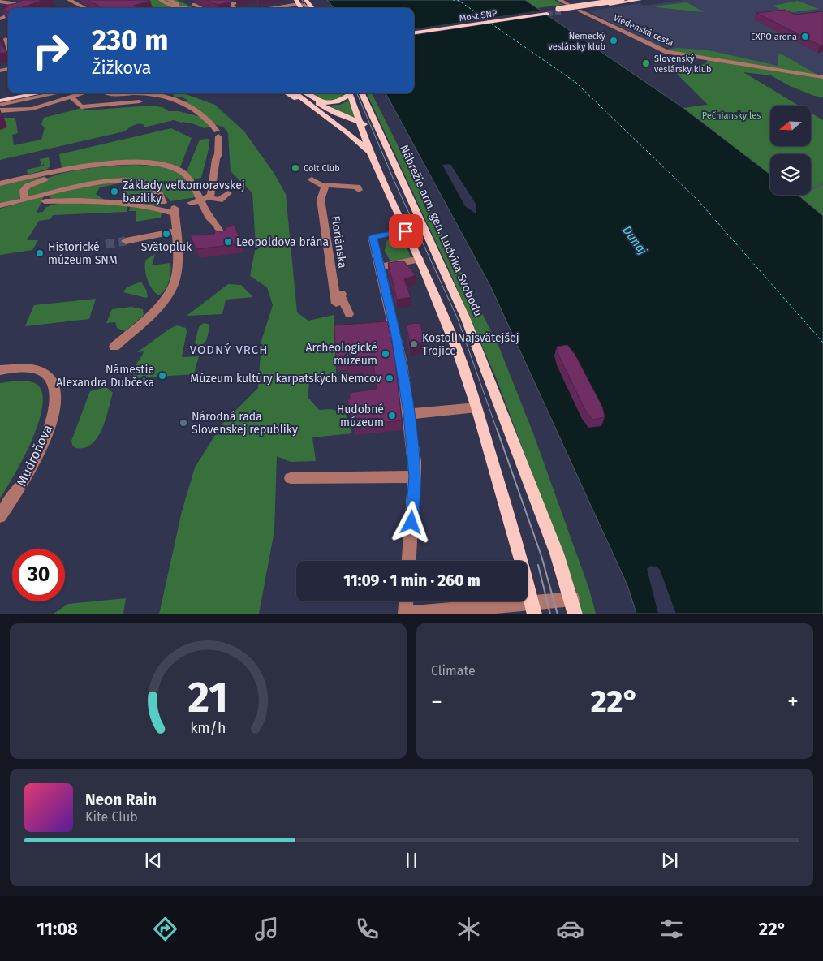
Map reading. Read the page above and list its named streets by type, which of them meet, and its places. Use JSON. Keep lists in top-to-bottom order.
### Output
{
  "streets": {
    "main road": ["Most SNP", "Nábrežie arm. gen. Ludvíka Svobodu"],
    "street": ["Viedenská cesta", "Floriánska", "Mudroňova"]
  },
  "districts": ["VODNÝ VRCH"],
  "water": ["Dunaj"],
  "parks": ["Pečniansky les"],
  "places": [
    "EXPO arena",
    "Nemecký veslársky klub",
    "Slovenský veslársky klub",
    "Colt Club",
    "Základy veľkomoravskej baziliky",
    "Svätopluk",
    "Leopoldova brána",
    "Historické múzeum SNM",
    "Kostol Najsvätejšej Trojice",
    "Archeologické múzeum",
    "Námestie Alexandra Dubčeka",
    "Múzeum kultúry karpatských Nemcov",
    "Hudobné múzeum",
    "Národná rada Slovenskej republiky"
  ],
  "north": "left",
  "page": {
    "turn": ["230 m", "Žižkova"],
    "limit": "30",
    "trip": "11:09 · 1 min · 260 m",
    "tile": "Climate",
    "heat": ["−", "22°", "+"],
    "song": ["Neon Rain", "Kite Club"],
    "tabs": ["11:08", "22°"],
    "gauge": ["21", "km/h"]
  }
}
